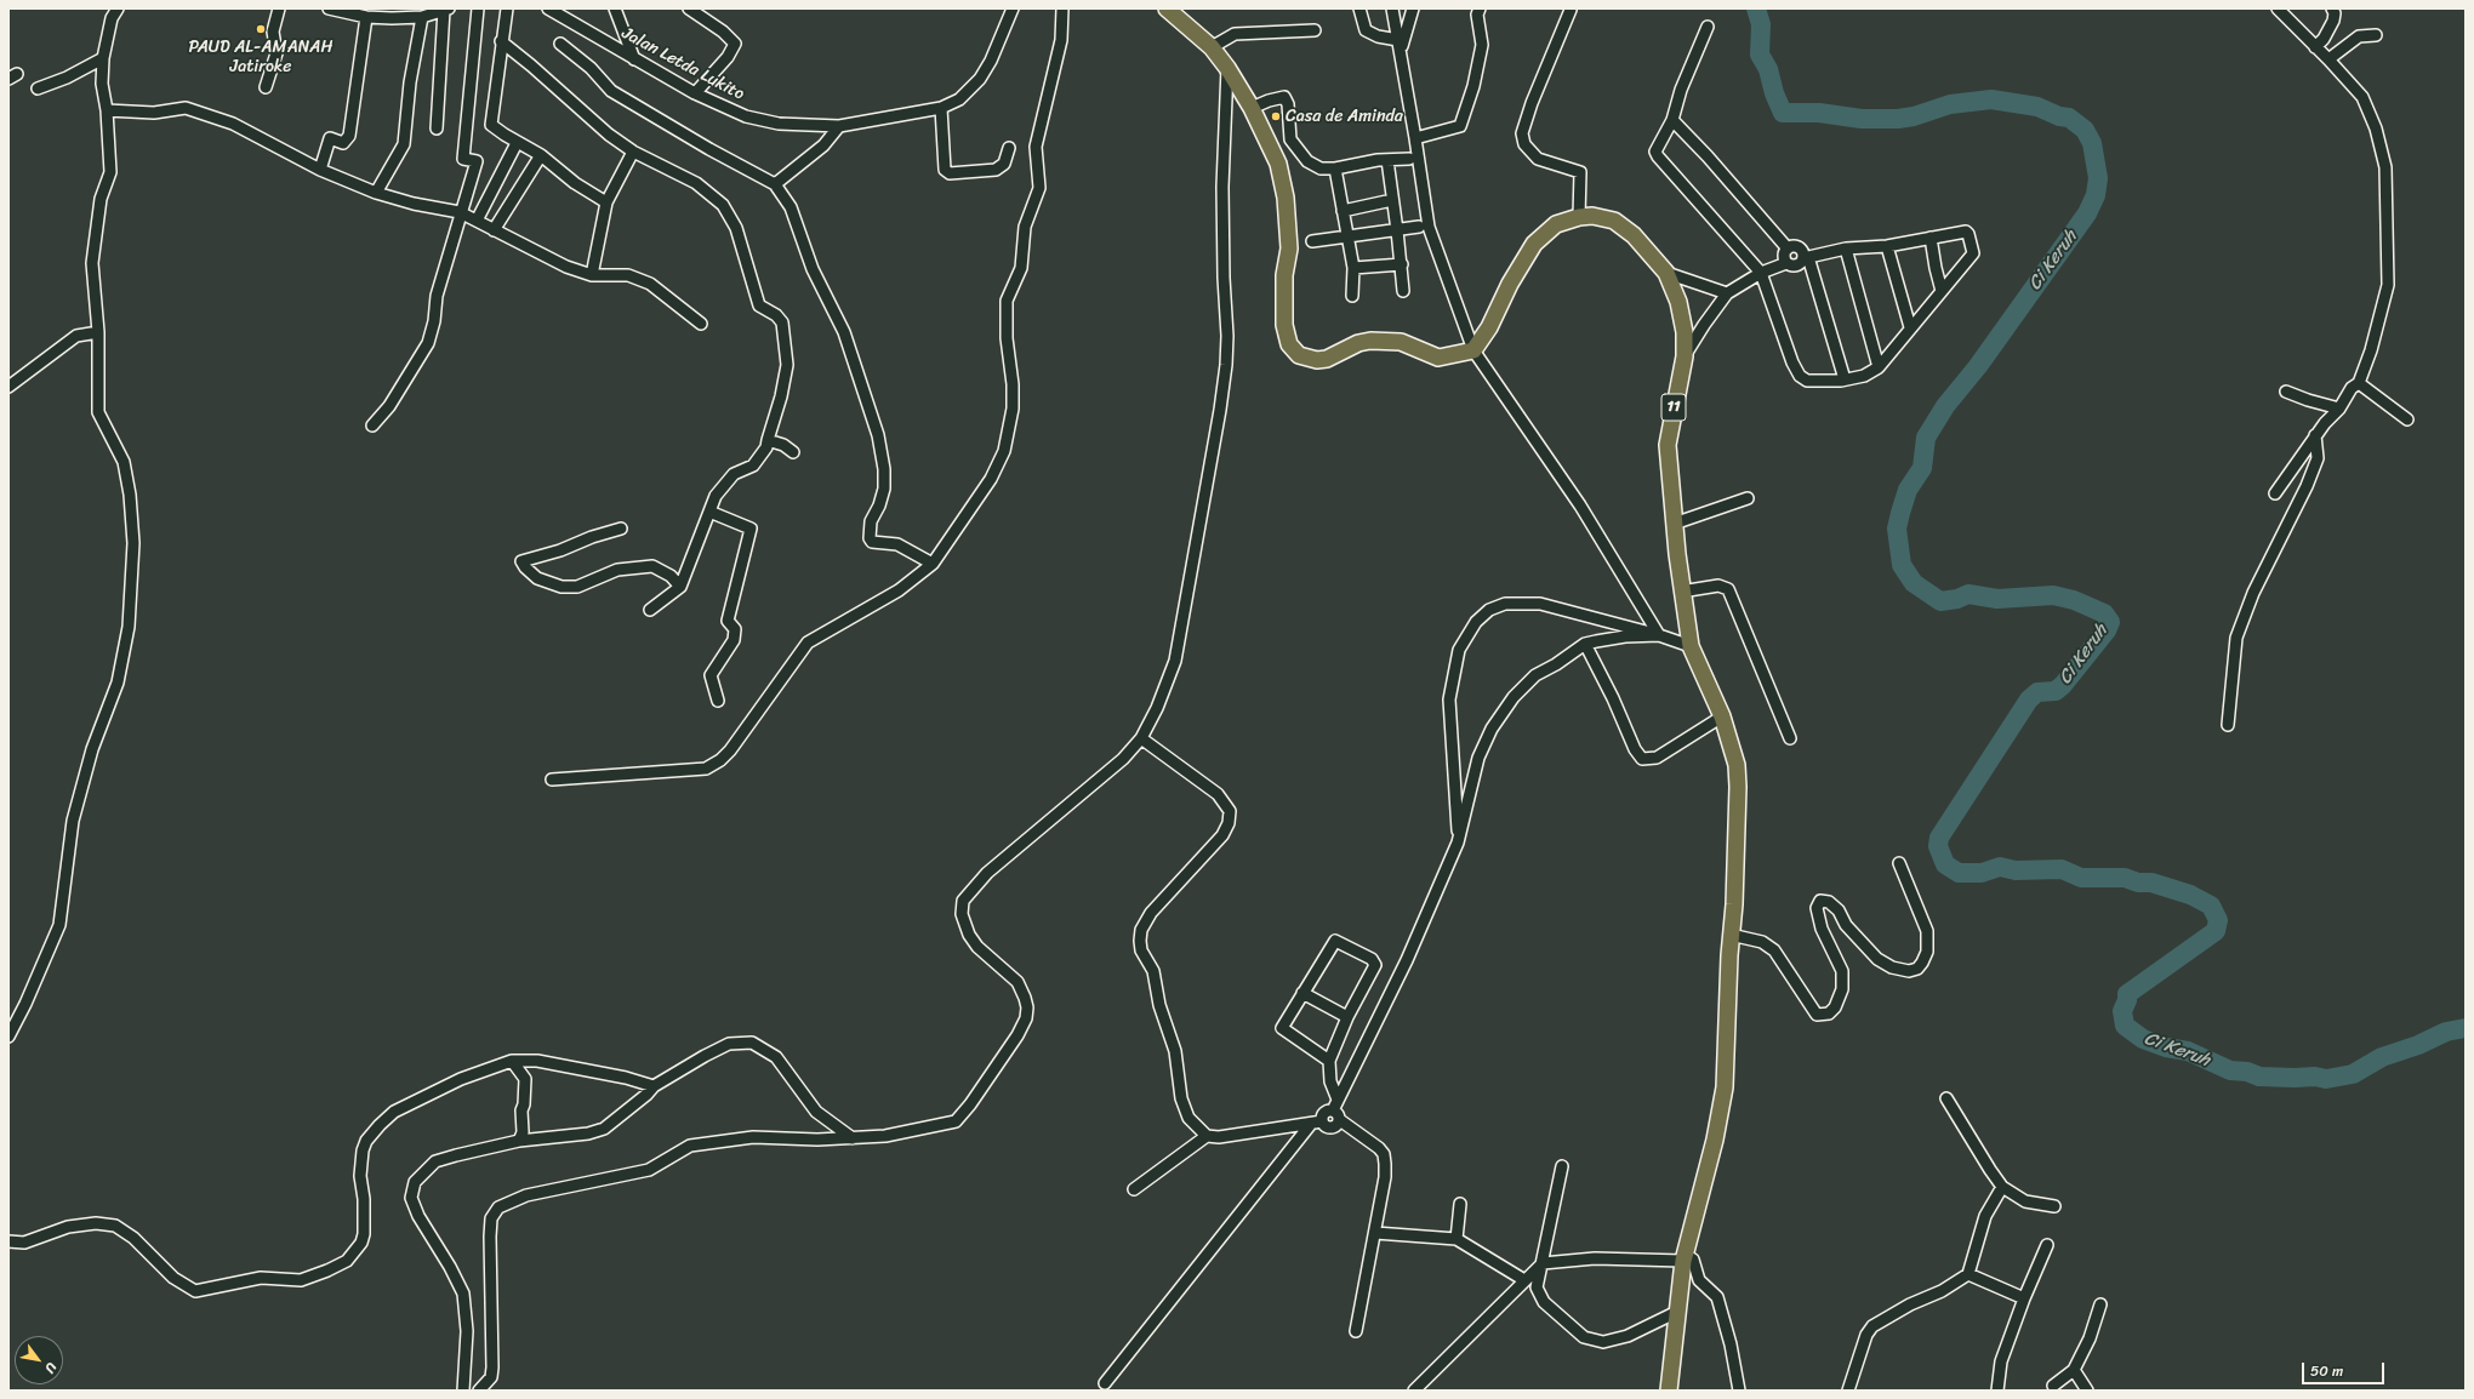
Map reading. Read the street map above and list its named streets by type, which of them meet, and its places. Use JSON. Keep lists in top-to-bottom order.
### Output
{
  "streets": {
    "highway": ["11"],
    "street": ["Jalan Letda Lukito"]
  },
  "water": ["Ci Keruh"],
  "places": ["PAUD AL-AMANAH Jatiroke", "Casa de Aminda"],
  "scale_bar": "50 m",
  "north": "bottom right"
}
